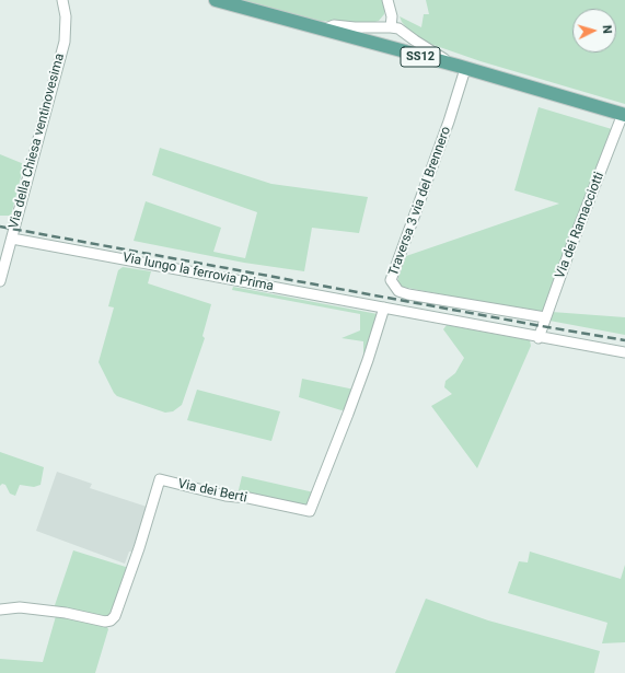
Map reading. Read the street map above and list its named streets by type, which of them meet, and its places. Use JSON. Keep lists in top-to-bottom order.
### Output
{
  "streets": {
    "main road": ["SS12"],
    "street": [
      "Via della Chiesa ventinovesima",
      "Traversa 3 via del Brennero",
      "Via dei Ramacciotti",
      "Via lungo la ferrovia Prima",
      "Via dei Berti"
    ]
  },
  "crossings": [
    ["SS12", "Traversa 3 via del Brennero"],
    ["SS12", "Via dei Ramacciotti"],
    ["Via della Chiesa ventinovesima", "Via lungo la ferrovia Prima"],
    ["Traversa 3 via del Brennero", "Via dei Ramacciotti"],
    ["Via dei Ramacciotti", "Via lungo la ferrovia Prima"],
    ["Via lungo la ferrovia Prima", "Via dei Berti"]
  ],
  "north": "right"
}
